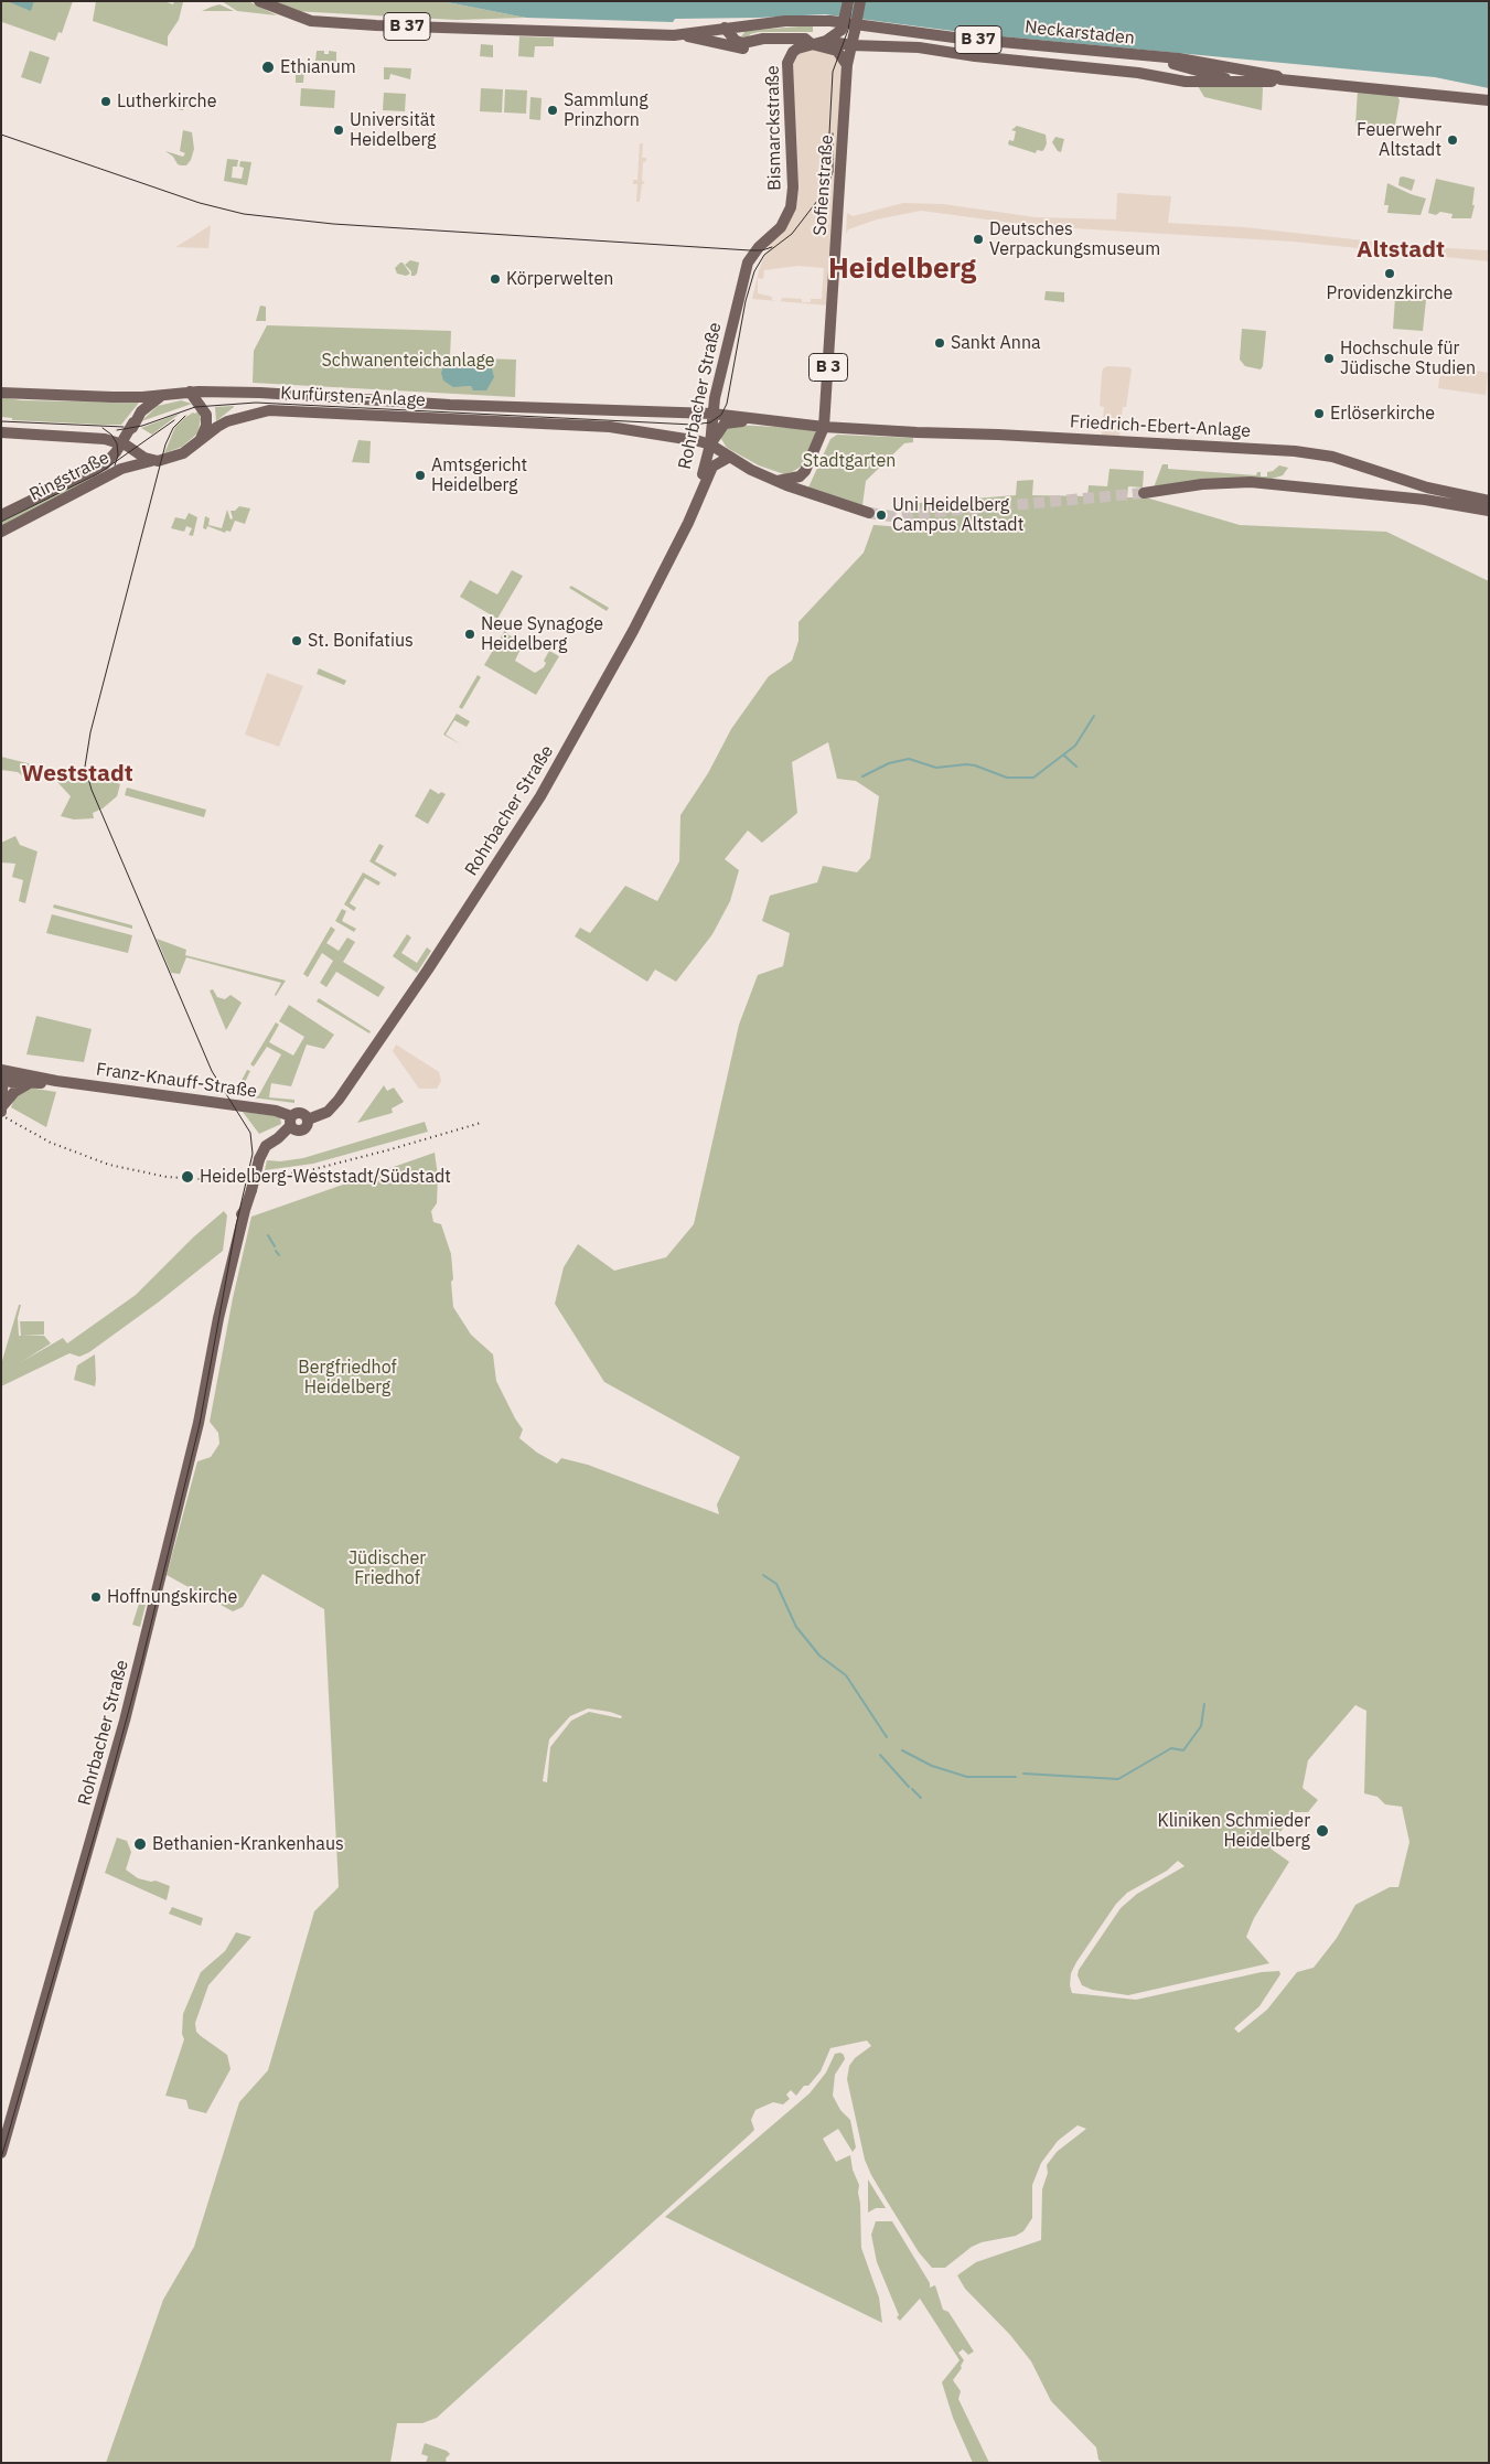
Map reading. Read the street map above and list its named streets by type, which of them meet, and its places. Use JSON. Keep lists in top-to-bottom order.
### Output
{
  "streets": {
    "main road": [
      "B 37",
      "Neckarstaden",
      "Bismarckstraße",
      "Sofienstraße",
      "B 3",
      "Rohrbacher Straße",
      "Kurfürsten-Anlage",
      "Friedrich-Ebert-Anlage",
      "Ringstraße",
      "Franz-Knauff-Straße"
    ]
  },
  "crossings": [
    ["B 37", "Neckarstaden"],
    ["Bismarckstraße", "Rohrbacher Straße"],
    ["Sofienstraße", "B 3"],
    ["Sofienstraße", "Friedrich-Ebert-Anlage"],
    ["B 3", "Kurfürsten-Anlage"],
    ["B 3", "Friedrich-Ebert-Anlage"],
    ["Rohrbacher Straße", "Kurfürsten-Anlage"],
    ["Rohrbacher Straße", "Franz-Knauff-Straße"],
    ["Kurfürsten-Anlage", "Ringstraße"]
  ],
  "districts": ["Altstadt", "Heidelberg", "Weststadt"],
  "parks": [
    "Schwanenteichanlage",
    "Stadtgarten",
    "Bergfriedhof Heidelberg",
    "Jüdischer Friedhof"
  ],
  "places": [
    "Ethianum",
    "Lutherkirche",
    "Sammlung Prinzhorn",
    "Universität Heidelberg",
    "Feuerwehr Altstadt",
    "Deutsches Verpackungsmuseum",
    "Providenzkirche",
    "Körperwelten",
    "Sankt Anna",
    "Hochschule für Jüdische Studien",
    "Erlöserkirche",
    "Amtsgericht Heidelberg",
    "Uni Heidelberg Campus Altstadt",
    "Neue Synagoge Heidelberg",
    "St. Bonifatius",
    "Heidelberg-Weststadt/Südstadt",
    "Hoffnungskirche",
    "Kliniken Schmieder Heidelberg",
    "Bethanien-Krankenhaus"
  ]
}
